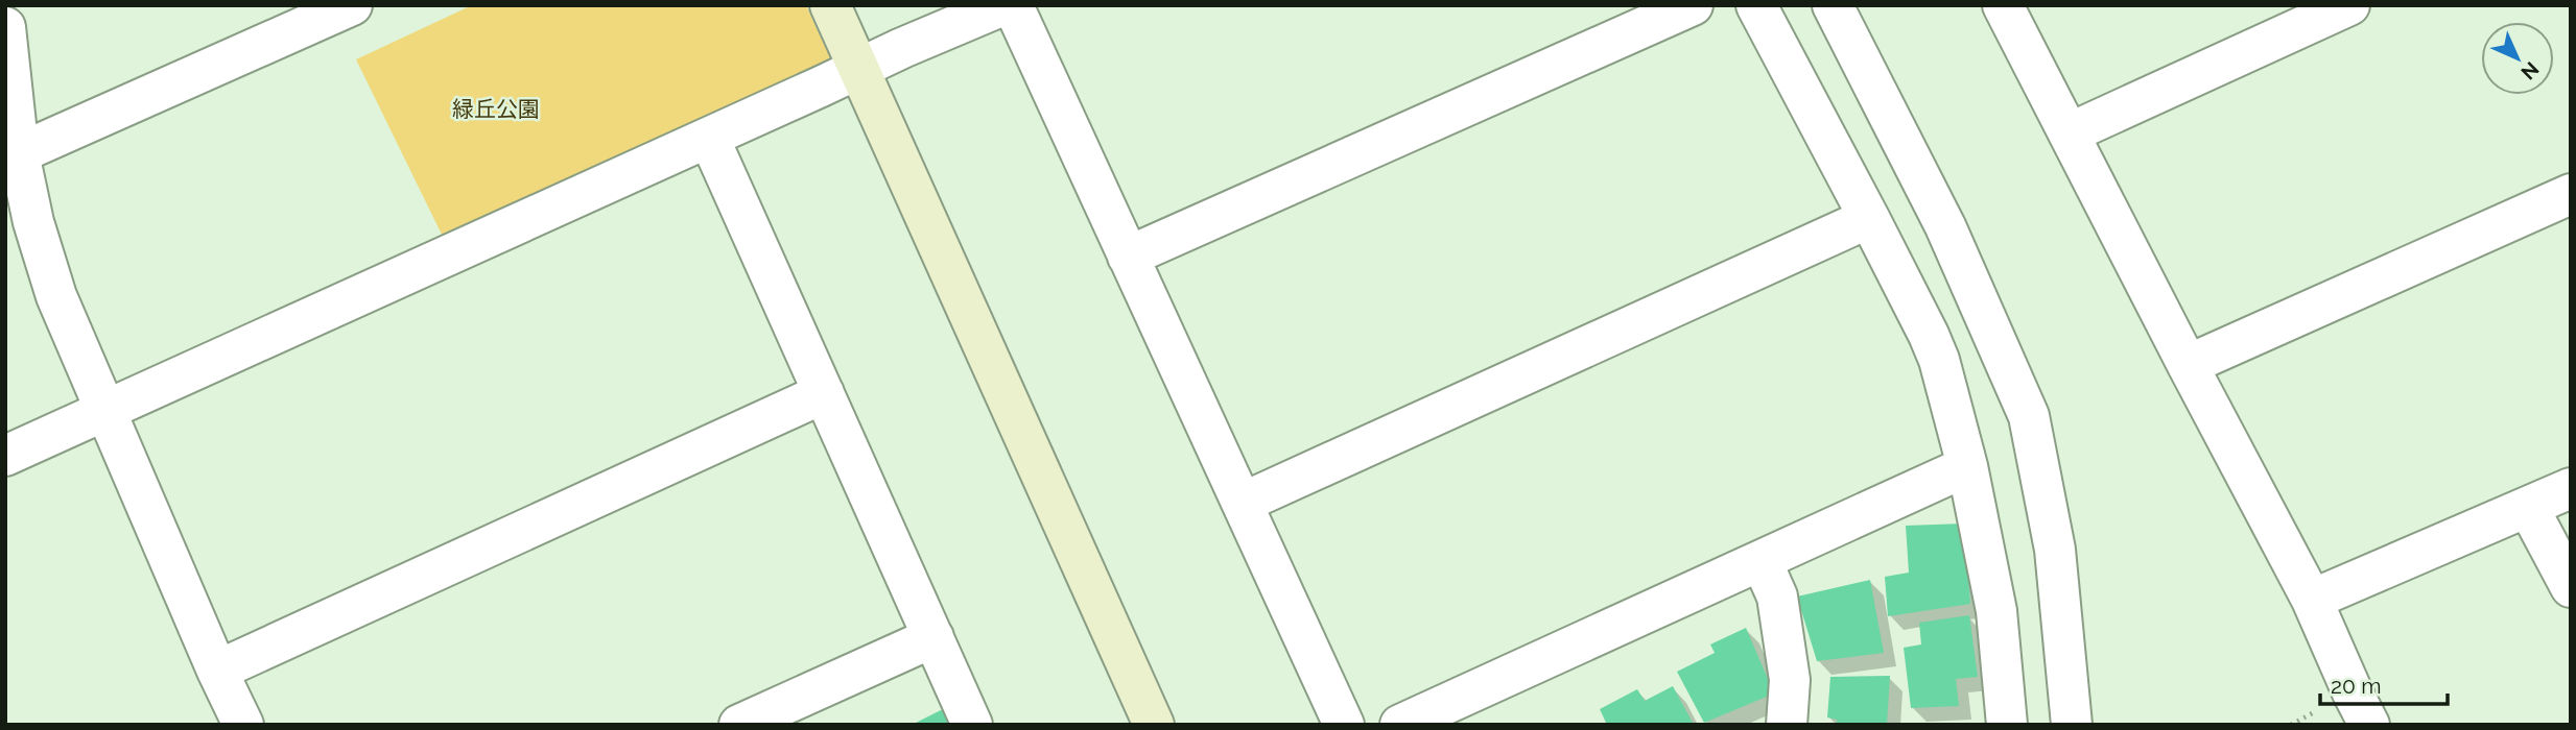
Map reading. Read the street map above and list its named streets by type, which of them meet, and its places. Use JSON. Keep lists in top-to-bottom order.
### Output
{
  "parks": ["緑丘公園"],
  "scale_bar": "20 m",
  "north": "bottom right"
}
